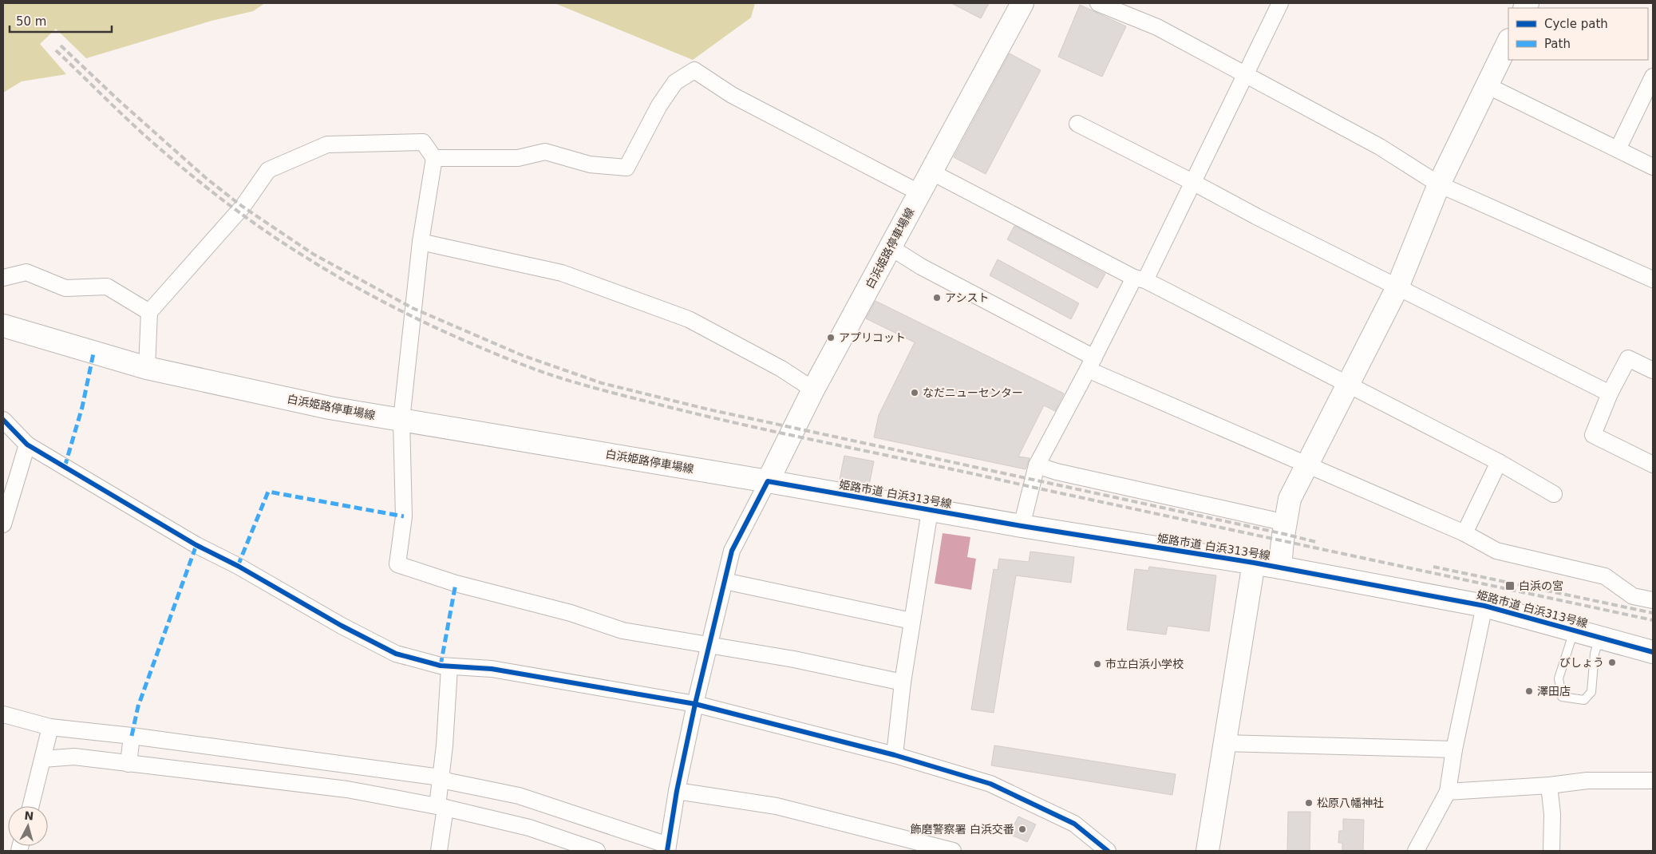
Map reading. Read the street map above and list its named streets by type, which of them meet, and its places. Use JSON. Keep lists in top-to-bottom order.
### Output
{
  "streets": {
    "street": ["白浜姫路停車場線", "姫路市道 白浜313号線"]
  },
  "crossings": [
    ["白浜姫路停車場線", "姫路市道 白浜313号線"]
  ],
  "places": {
    "other": [
      "アシスト",
      "アプリコット",
      "なだニューセンター",
      "びしょう",
      "市立白浜小学校",
      "澤田店",
      "松原八幡神社",
      "飾磨警察署 白浜交番"
    ],
    "transit": ["白浜の宮"]
  },
  "legend": ["Cycle path", "Path"],
  "scale_bar": "50 m",
  "north": "top"
}
